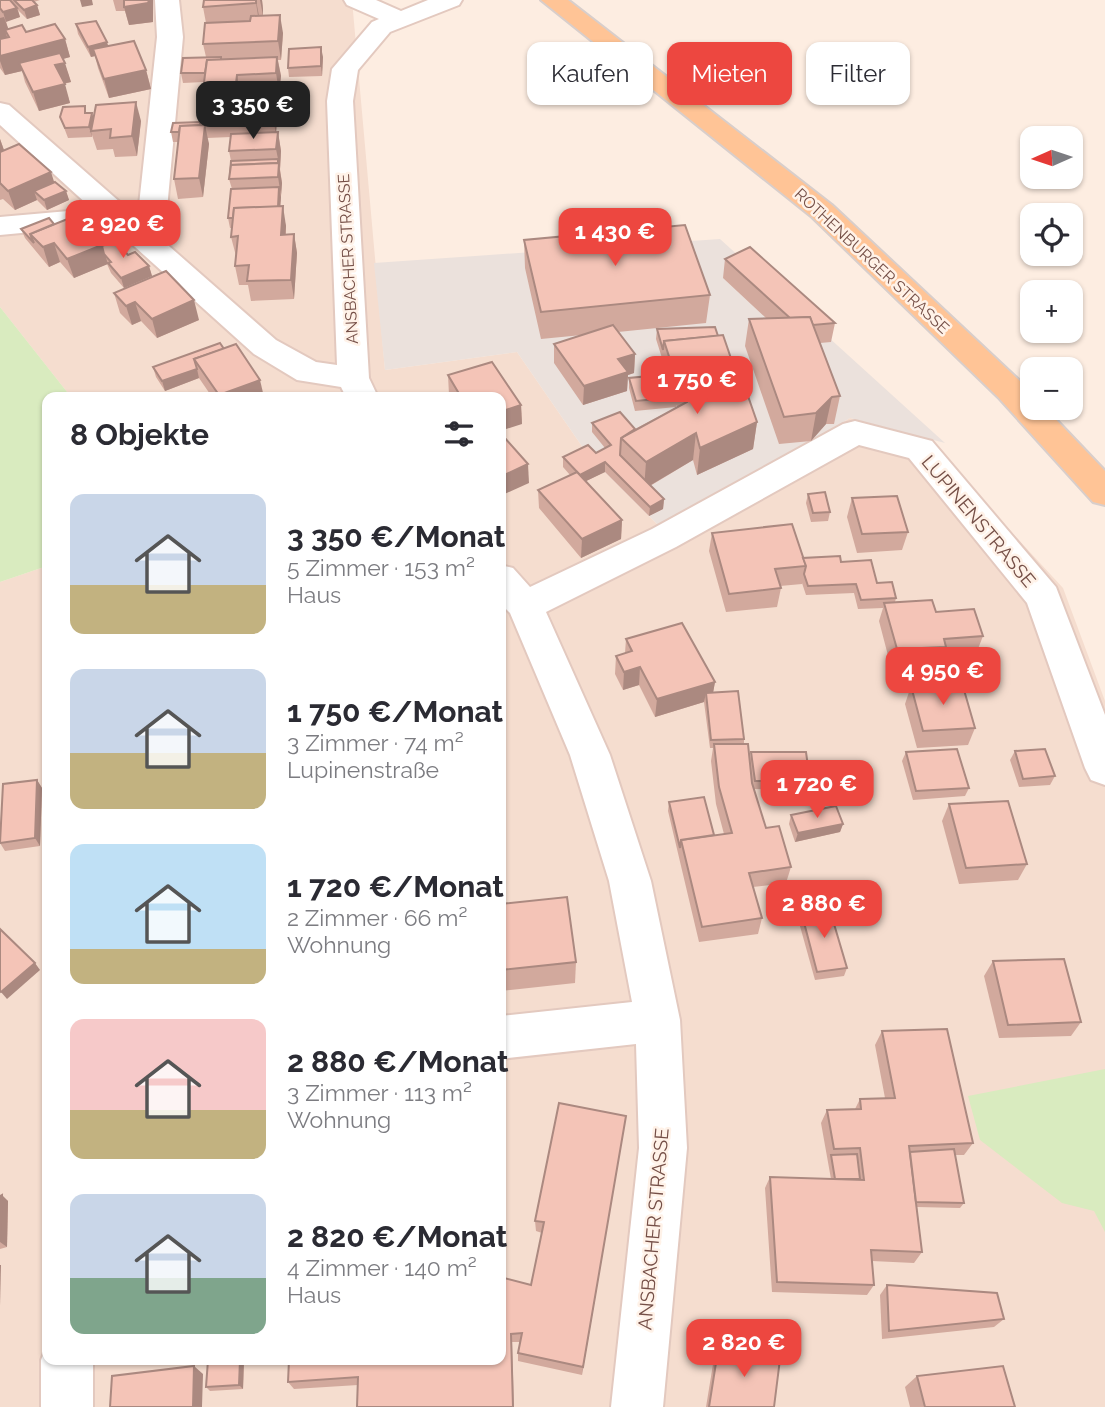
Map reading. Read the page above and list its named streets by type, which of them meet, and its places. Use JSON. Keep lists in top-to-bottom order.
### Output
{
  "streets": {
    "main road": ["ROTHENBURGER STRASSE"],
    "street": ["ANSBACHER STRASSE", "LUPINENSTRASSE"]
  },
  "crossings": [
    ["ANSBACHER STRASSE", "LUPINENSTRASSE"]
  ],
  "north": "left",
  "page": {
    "chip": ["Kaufen", "Mieten", "Filter"],
    "price": [
      "3 350 €",
      "2 920 €",
      "1 430 €",
      "1 750 €",
      "4 950 €",
      "1 720 €",
      "2 880 €",
      "2 820 €"
    ],
    "map_buttons": ["+", "−"],
    "heading": "8 Objekte",
    "list": [
      {
        "name": "3 350 €/Monat",
        "note": "5 Zimmer · 153 m² · Haus"
      },
      {
        "name": "1 750 €/Monat",
        "note": "3 Zimmer · 74 m² · Lupinenstraße"
      },
      {
        "name": "1 720 €/Monat",
        "note": "2 Zimmer · 66 m² · Wohnung"
      },
      {
        "name": "2 880 €/Monat",
        "note": "3 Zimmer · 113 m² · Wohnung"
      },
      {
        "name": "2 820 €/Monat",
        "note": "4 Zimmer · 140 m² · Haus"
      }
    ]
  }
}
